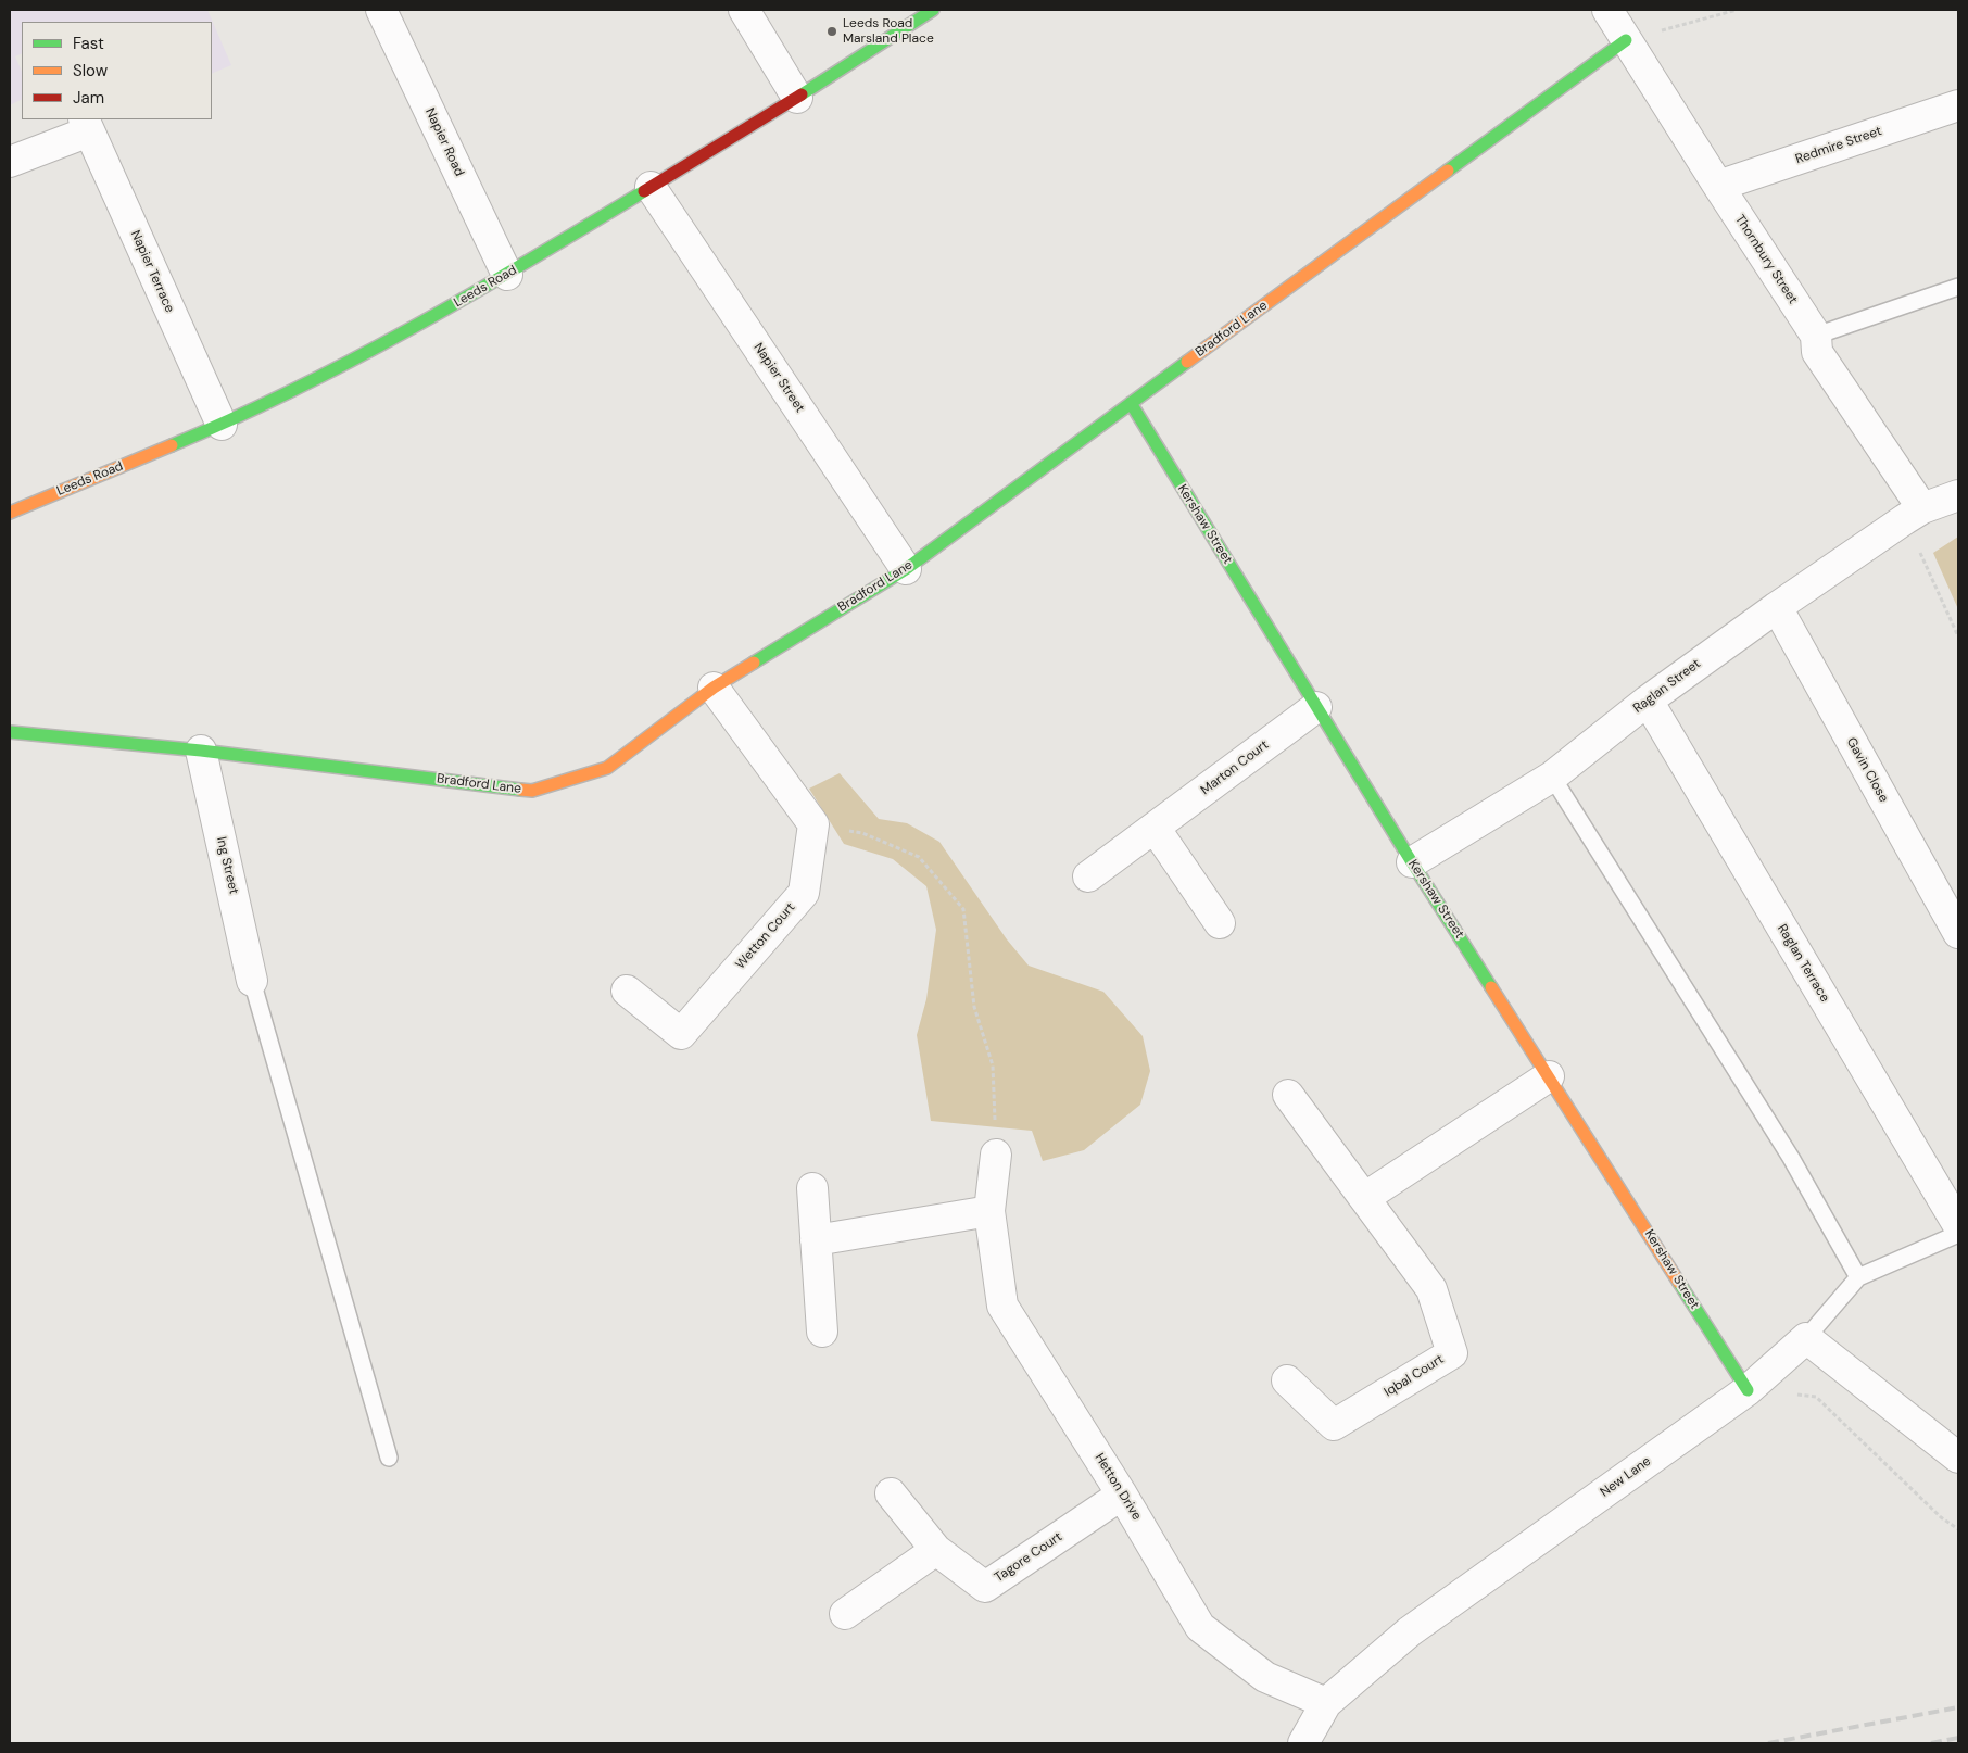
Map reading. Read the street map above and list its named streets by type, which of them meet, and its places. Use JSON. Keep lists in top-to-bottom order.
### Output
{
  "streets": {
    "main road": ["Leeds Road", "Bradford Lane", "Kershaw Street"],
    "street": [
      "Napier Road",
      "Redmire Street",
      "Thornbury Street",
      "Napier Terrace",
      "Napier Street",
      "Raglan Street",
      "Marton Court",
      "Gavin Close",
      "Ing Street",
      "Wetton Court",
      "Raglan Terrace",
      "Iqbal Court",
      "New Lane",
      "Hetton Drive",
      "Tagore Court"
    ]
  },
  "crossings": [
    ["Napier Road", "Leeds Road"],
    ["Redmire Street", "Thornbury Street"],
    ["Thornbury Street", "Bradford Lane"],
    ["Thornbury Street", "Raglan Street"],
    ["Napier Terrace", "Leeds Road"],
    ["Leeds Road", "Napier Street"],
    ["Bradford Lane", "Napier Street"],
    ["Bradford Lane", "Kershaw Street"],
    ["Bradford Lane", "Ing Street"],
    ["Kershaw Street", "Raglan Street"],
    ["Kershaw Street", "Marton Court"],
    ["Kershaw Street", "New Lane"],
    ["Raglan Street", "Gavin Close"],
    ["Raglan Street", "Raglan Terrace"],
    ["New Lane", "Hetton Drive"],
    ["Hetton Drive", "Tagore Court"]
  ],
  "places": ["Leeds Road Marsland Place"],
  "legend": ["Fast", "Slow", "Jam"]
}
